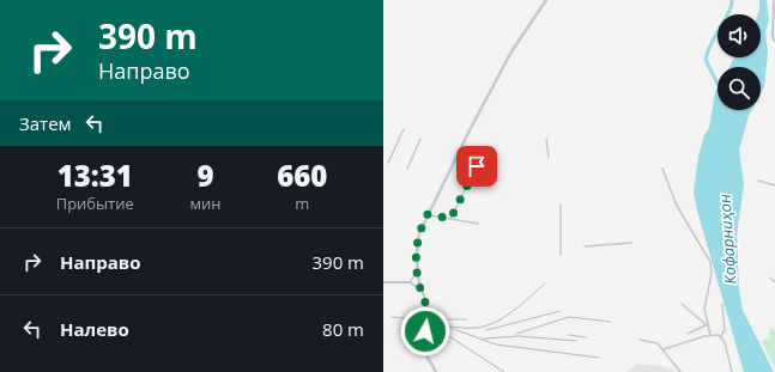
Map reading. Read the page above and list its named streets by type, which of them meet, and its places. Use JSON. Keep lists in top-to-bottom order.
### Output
{
  "water": ["Кофарниҳон"],
  "page": {
    "turn": ["390 m", "Направо"],
    "then": "Затем",
    "eta": [
      "13:31",
      "Прибытие",
      "9",
      "мин",
      "660",
      "m"
    ],
    "list": [
      {
        "name": "Направо",
        "value": "390 m"
      },
      {
        "name": "Налево",
        "value": "80 m"
      }
    ]
  }
}
